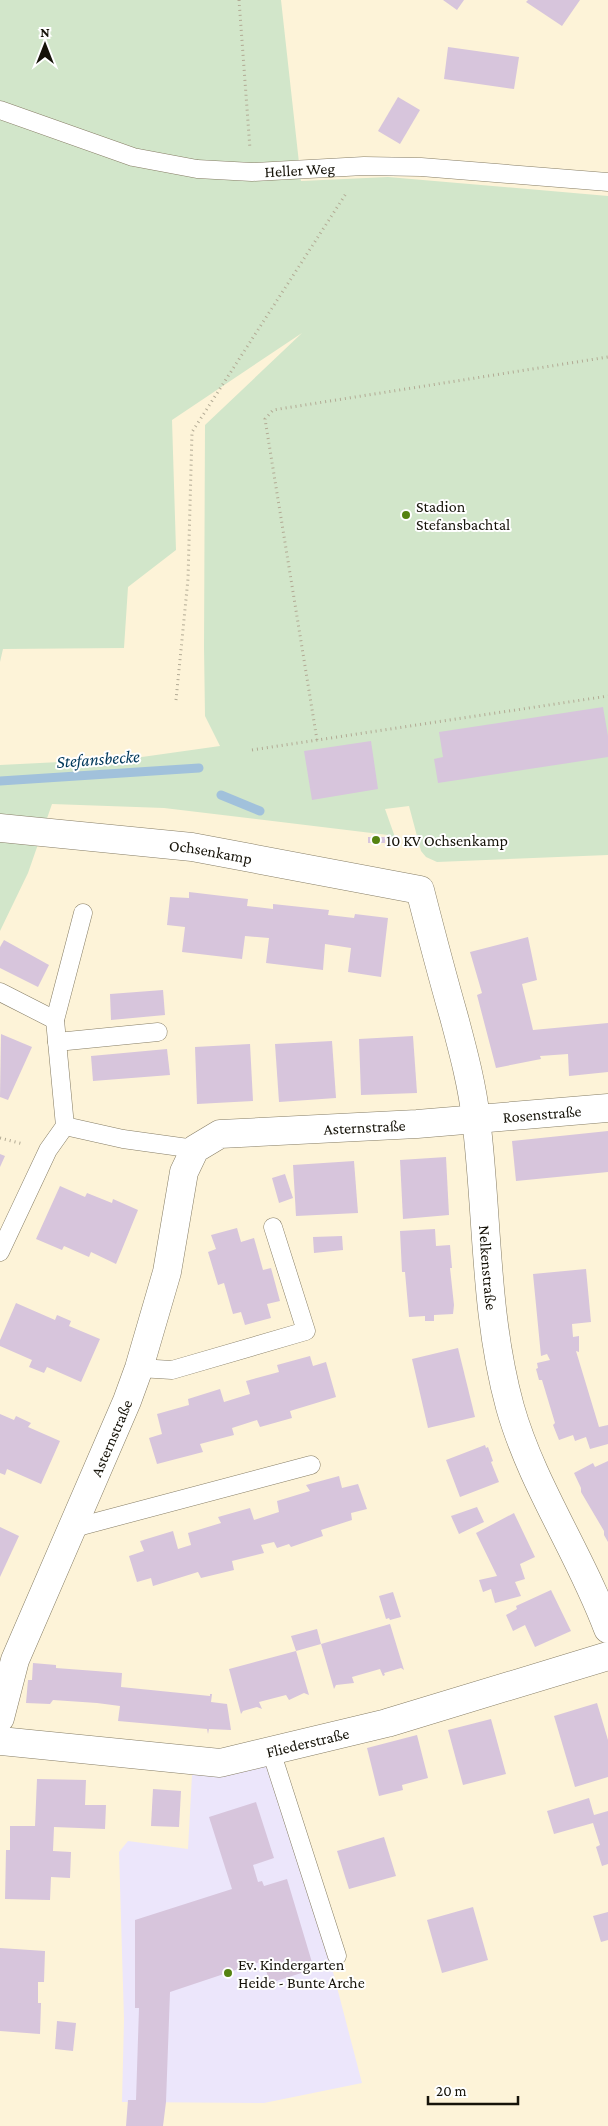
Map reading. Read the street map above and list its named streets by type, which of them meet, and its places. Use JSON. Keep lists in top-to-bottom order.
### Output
{
  "streets": {
    "street": [
      "Ochsenkamp",
      "Rosenstraße",
      "Asternstraße",
      "Nelkenstraße",
      "Fliederstraße"
    ],
    "lane": ["Heller Weg"]
  },
  "crossings": [
    ["Ochsenkamp", "Nelkenstraße"],
    ["Rosenstraße", "Asternstraße"],
    ["Rosenstraße", "Nelkenstraße"],
    ["Asternstraße", "Nelkenstraße"]
  ],
  "water": ["Stefansbecke"],
  "places": ["Stadion Stefansbachtal", "10 KV Ochsenkamp", "Ev. Kindergarten Heide - Bunte Arche"],
  "scale_bar": "20 m",
  "north": "top"
}
